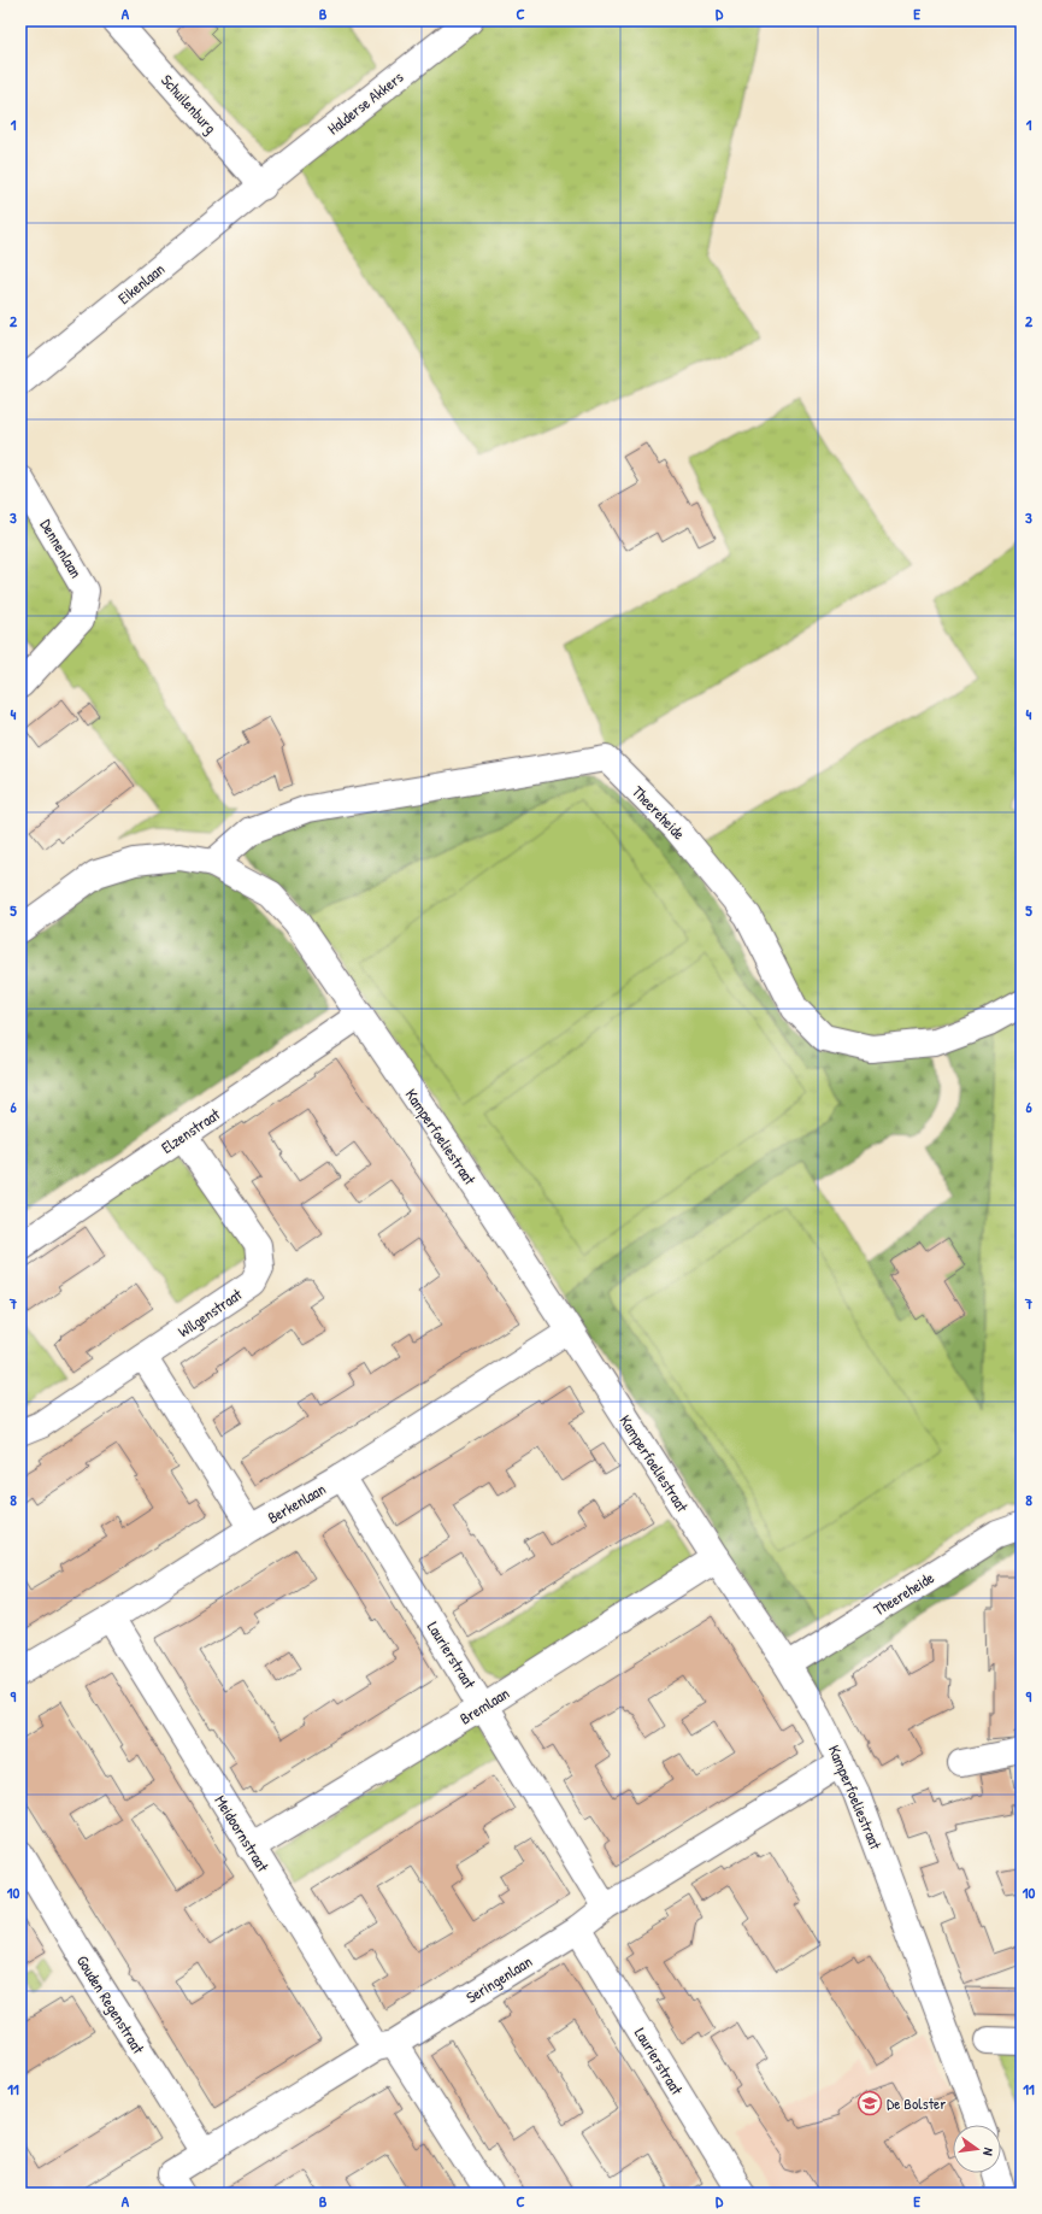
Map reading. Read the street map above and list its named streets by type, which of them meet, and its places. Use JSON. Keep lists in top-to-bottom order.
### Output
{
  "streets": {
    "street": [
      "Halderse Akkers",
      "Schuilenburg",
      "Eikenlaan",
      "Dennenlaan",
      "Theereheide",
      "Elzenstraat",
      "Kamperfoeliestraat",
      "Wilgenstraat",
      "Berkenlaan",
      "Laurierstraat",
      "Bremlaan",
      "Meidoornstraat",
      "Seringenlaan",
      "Gouden Regenstraat"
    ]
  },
  "crossings": [
    ["Halderse Akkers", "Schuilenburg"],
    ["Halderse Akkers", "Eikenlaan"],
    ["Schuilenburg", "Eikenlaan"],
    ["Theereheide", "Kamperfoeliestraat"],
    ["Elzenstraat", "Kamperfoeliestraat"],
    ["Elzenstraat", "Wilgenstraat"],
    ["Kamperfoeliestraat", "Berkenlaan"],
    ["Kamperfoeliestraat", "Bremlaan"],
    ["Kamperfoeliestraat", "Seringenlaan"],
    ["Berkenlaan", "Laurierstraat"],
    ["Berkenlaan", "Meidoornstraat"],
    ["Laurierstraat", "Bremlaan"],
    ["Laurierstraat", "Seringenlaan"],
    ["Bremlaan", "Meidoornstraat"],
    ["Meidoornstraat", "Seringenlaan"],
    ["Seringenlaan", "Gouden Regenstraat"]
  ],
  "places": {
    "school or university": ["De Bolster"]
  },
  "north": "right",
  "grid": {
    "columns": [
      "A",
      "B",
      "C",
      "D",
      "E"
    ],
    "rows": [
      "1",
      "2",
      "3",
      "4",
      "5",
      "6",
      "7",
      "8",
      "9",
      "10",
      "11"
    ]
  }
}
